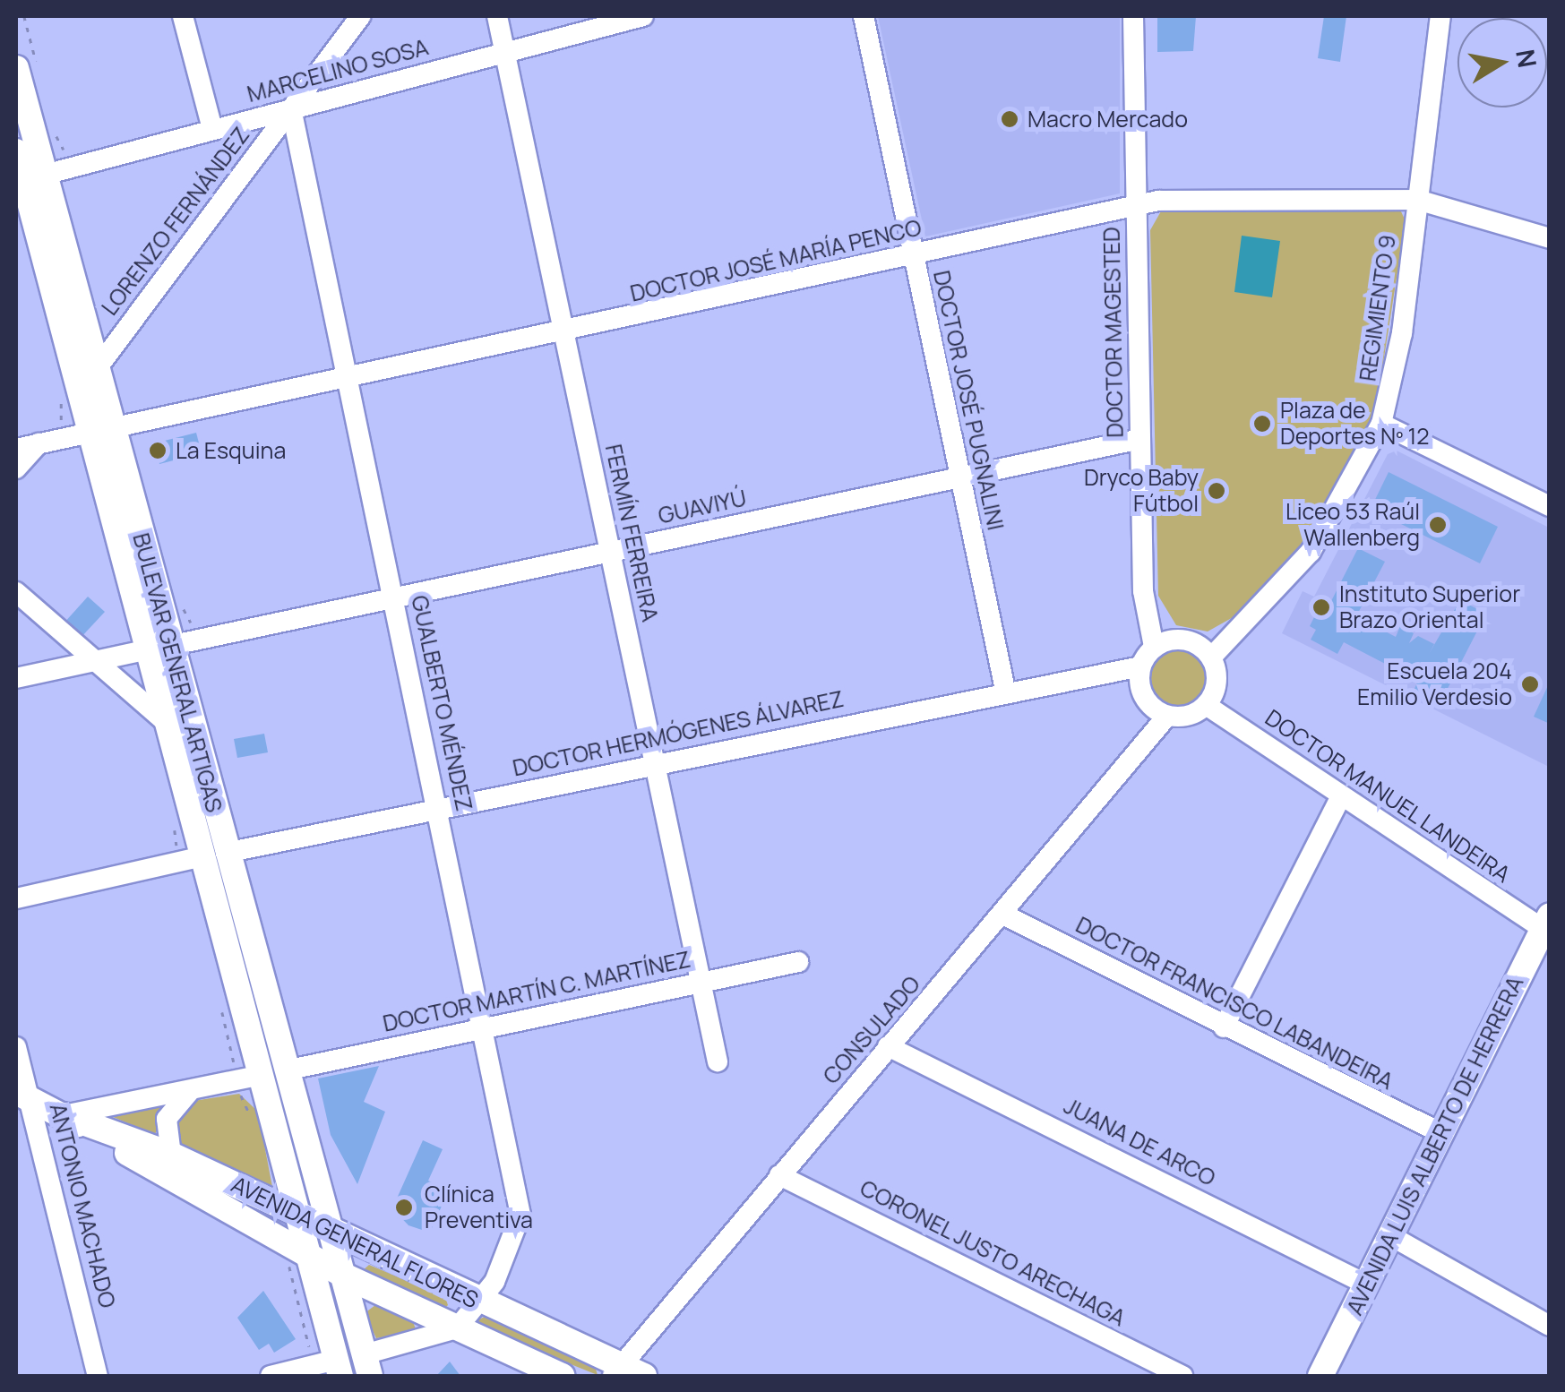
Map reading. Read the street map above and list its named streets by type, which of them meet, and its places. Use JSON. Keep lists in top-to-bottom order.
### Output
{
  "streets": {
    "main road": ["BULEVAR GENERAL ARTIGAS", "AVENIDA LUIS ALBERTO DE HERRERA", "AVENIDA GENERAL FLORES"],
    "street": [
      "MARCELINO SOSA",
      "LORENZO FERNÁNDEZ",
      "DOCTOR JOSÉ MARÍA PENCO",
      "REGIMIENTO 9",
      "DOCTOR MAGESTED",
      "DOCTOR JOSÉ PUGNALINI",
      "GUAVIYÚ",
      "FERMÍN FERREIRA",
      "GUALBERTO MÉNDEZ",
      "DOCTOR HERMÓGENES ÁLVAREZ",
      "DOCTOR MANUEL LANDEIRA",
      "DOCTOR MARTÍN C. MARTÍNEZ",
      "DOCTOR FRANCISCO LABANDEIRA",
      "CONSULADO",
      "JUANA DE ARCO",
      "ANTONIO MACHADO",
      "CORONEL JUSTO ARECHAGA"
    ]
  },
  "crossings": [
    ["MARCELINO SOSA", "LORENZO FERNÁNDEZ"],
    ["MARCELINO SOSA", "FERMÍN FERREIRA"],
    ["MARCELINO SOSA", "BULEVAR GENERAL ARTIGAS"],
    ["MARCELINO SOSA", "GUALBERTO MÉNDEZ"],
    ["LORENZO FERNÁNDEZ", "BULEVAR GENERAL ARTIGAS"],
    ["LORENZO FERNÁNDEZ", "GUALBERTO MÉNDEZ"],
    ["DOCTOR JOSÉ MARÍA PENCO", "REGIMIENTO 9"],
    ["DOCTOR JOSÉ MARÍA PENCO", "DOCTOR MAGESTED"],
    ["DOCTOR JOSÉ MARÍA PENCO", "DOCTOR JOSÉ PUGNALINI"],
    ["DOCTOR JOSÉ MARÍA PENCO", "FERMÍN FERREIRA"],
    ["DOCTOR JOSÉ MARÍA PENCO", "BULEVAR GENERAL ARTIGAS"],
    ["DOCTOR JOSÉ MARÍA PENCO", "GUALBERTO MÉNDEZ"],
    ["REGIMIENTO 9", "DOCTOR MAGESTED"],
    ["REGIMIENTO 9", "DOCTOR HERMÓGENES ÁLVAREZ"],
    ["REGIMIENTO 9", "DOCTOR MANUEL LANDEIRA"],
    ["REGIMIENTO 9", "CONSULADO"],
    ["DOCTOR MAGESTED", "GUAVIYÚ"],
    ["DOCTOR MAGESTED", "DOCTOR HERMÓGENES ÁLVAREZ"],
    ["DOCTOR MAGESTED", "DOCTOR MANUEL LANDEIRA"],
    ["DOCTOR MAGESTED", "CONSULADO"],
    ["DOCTOR JOSÉ PUGNALINI", "GUAVIYÚ"],
    ["DOCTOR JOSÉ PUGNALINI", "DOCTOR HERMÓGENES ÁLVAREZ"],
    ["GUAVIYÚ", "FERMÍN FERREIRA"],
    ["GUAVIYÚ", "BULEVAR GENERAL ARTIGAS"],
    ["GUAVIYÚ", "GUALBERTO MÉNDEZ"],
    ["FERMÍN FERREIRA", "DOCTOR HERMÓGENES ÁLVAREZ"],
    ["FERMÍN FERREIRA", "DOCTOR MARTÍN C. MARTÍNEZ"],
    ["BULEVAR GENERAL ARTIGAS", "DOCTOR HERMÓGENES ÁLVAREZ"],
    ["BULEVAR GENERAL ARTIGAS", "DOCTOR MARTÍN C. MARTÍNEZ"],
    ["BULEVAR GENERAL ARTIGAS", "AVENIDA GENERAL FLORES"],
    ["GUALBERTO MÉNDEZ", "DOCTOR HERMÓGENES ÁLVAREZ"],
    ["GUALBERTO MÉNDEZ", "DOCTOR MARTÍN C. MARTÍNEZ"],
    ["GUALBERTO MÉNDEZ", "AVENIDA GENERAL FLORES"],
    ["DOCTOR HERMÓGENES ÁLVAREZ", "DOCTOR MANUEL LANDEIRA"],
    ["DOCTOR HERMÓGENES ÁLVAREZ", "CONSULADO"],
    ["DOCTOR MANUEL LANDEIRA", "CONSULADO"],
    ["DOCTOR MANUEL LANDEIRA", "AVENIDA LUIS ALBERTO DE HERRERA"],
    ["DOCTOR FRANCISCO LABANDEIRA", "CONSULADO"],
    ["DOCTOR FRANCISCO LABANDEIRA", "AVENIDA LUIS ALBERTO DE HERRERA"],
    ["CONSULADO", "JUANA DE ARCO"],
    ["CONSULADO", "AVENIDA GENERAL FLORES"],
    ["CONSULADO", "CORONEL JUSTO ARECHAGA"],
    ["JUANA DE ARCO", "AVENIDA LUIS ALBERTO DE HERRERA"],
    ["ANTONIO MACHADO", "AVENIDA GENERAL FLORES"]
  ],
  "places": [
    "Macro Mercado",
    "Plaza de Deportes Nº 12",
    "La Esquina",
    "Dryco Baby Fútbol",
    "Liceo 53 Raúl Wallenberg",
    "Instituto Superior Brazo Oriental",
    "Escuela 204 Emilio Verdesio",
    "Clínica Preventiva"
  ],
  "north": "right"
}
